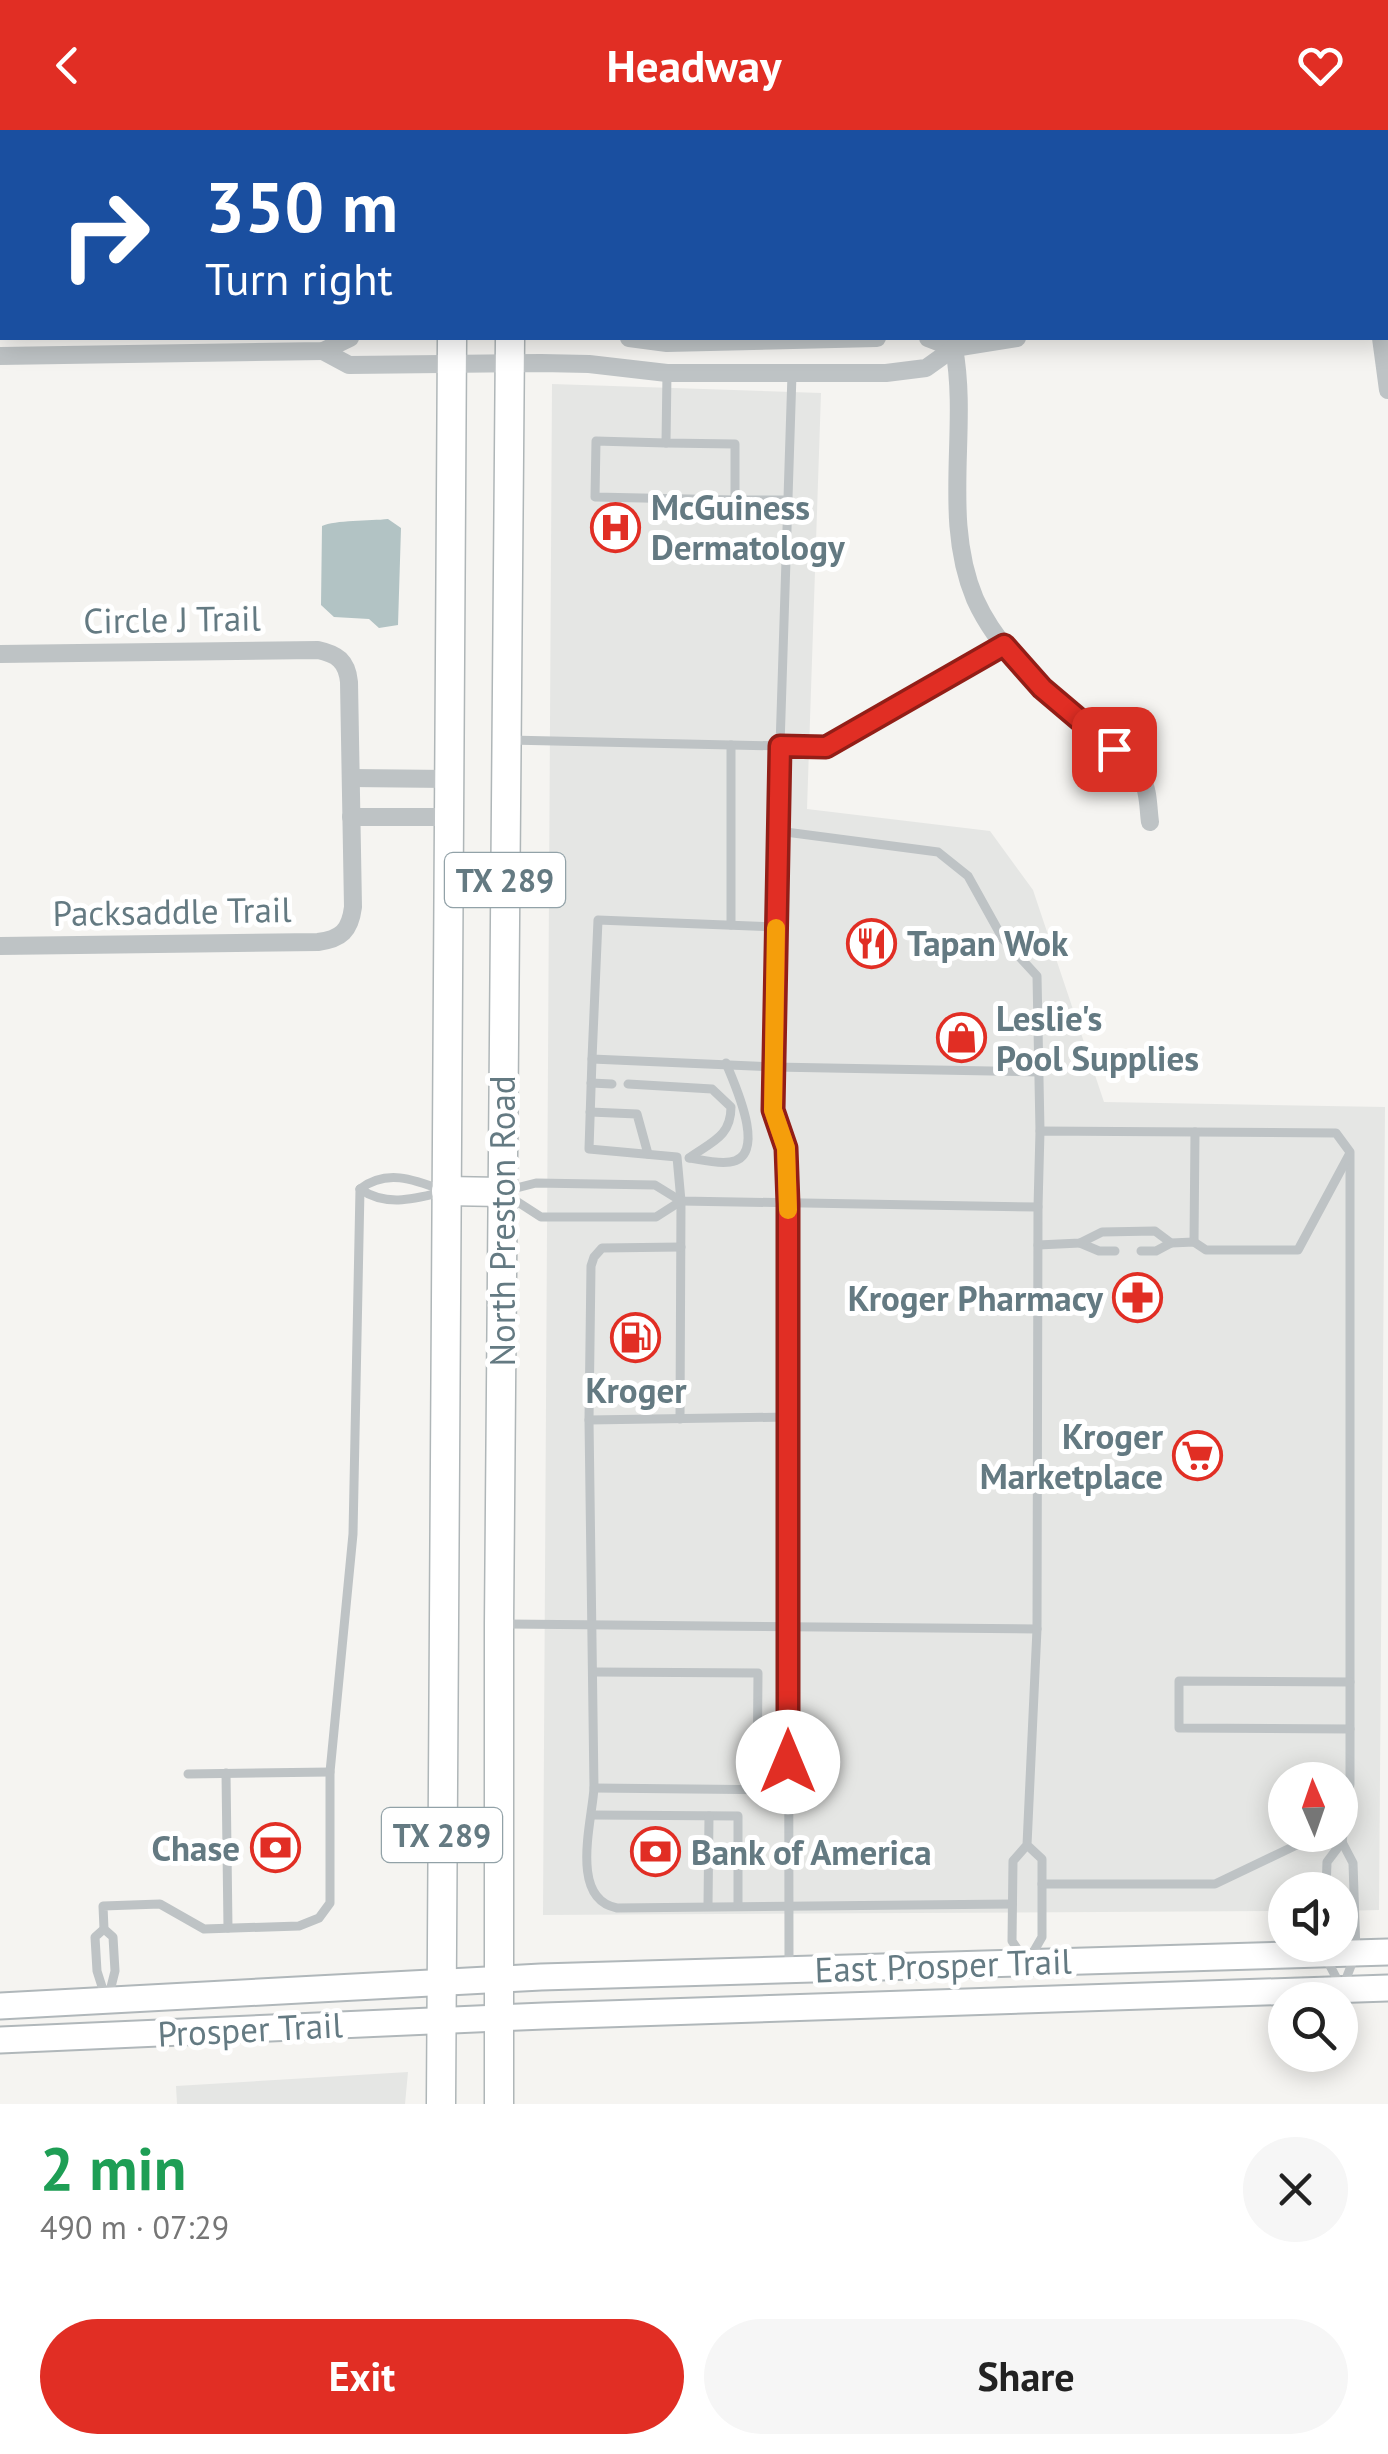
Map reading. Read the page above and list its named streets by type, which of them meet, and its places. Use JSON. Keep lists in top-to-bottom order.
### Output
{
  "streets": {
    "main road": [
      "TX 289",
      "North Preston Road",
      "East Prosper Trail",
      "Prosper Trail"
    ],
    "street": ["Circle J Trail", "Packsaddle Trail"]
  },
  "crossings": [
    ["North Preston Road", "East Prosper Trail"],
    ["North Preston Road", "Prosper Trail"],
    ["East Prosper Trail", "Prosper Trail"]
  ],
  "places": {
    "hospital": ["McGuiness Dermatology"],
    "restaurant": ["Tapan Wok"],
    "shop": ["Leslie's Pool Supplies"],
    "pharmacy": ["Kroger Pharmacy"],
    "fuel station": ["Kroger"],
    "supermarket": ["Kroger Marketplace"],
    "bank": ["Chase", "Bank of America"]
  },
  "north": "top",
  "page": {
    "header": "Headway",
    "turn": ["350 m", "Turn right"],
    "heading": ["2 min", "490 m · 07:29"],
    "buttons": ["Exit", "Share"]
  }
}
